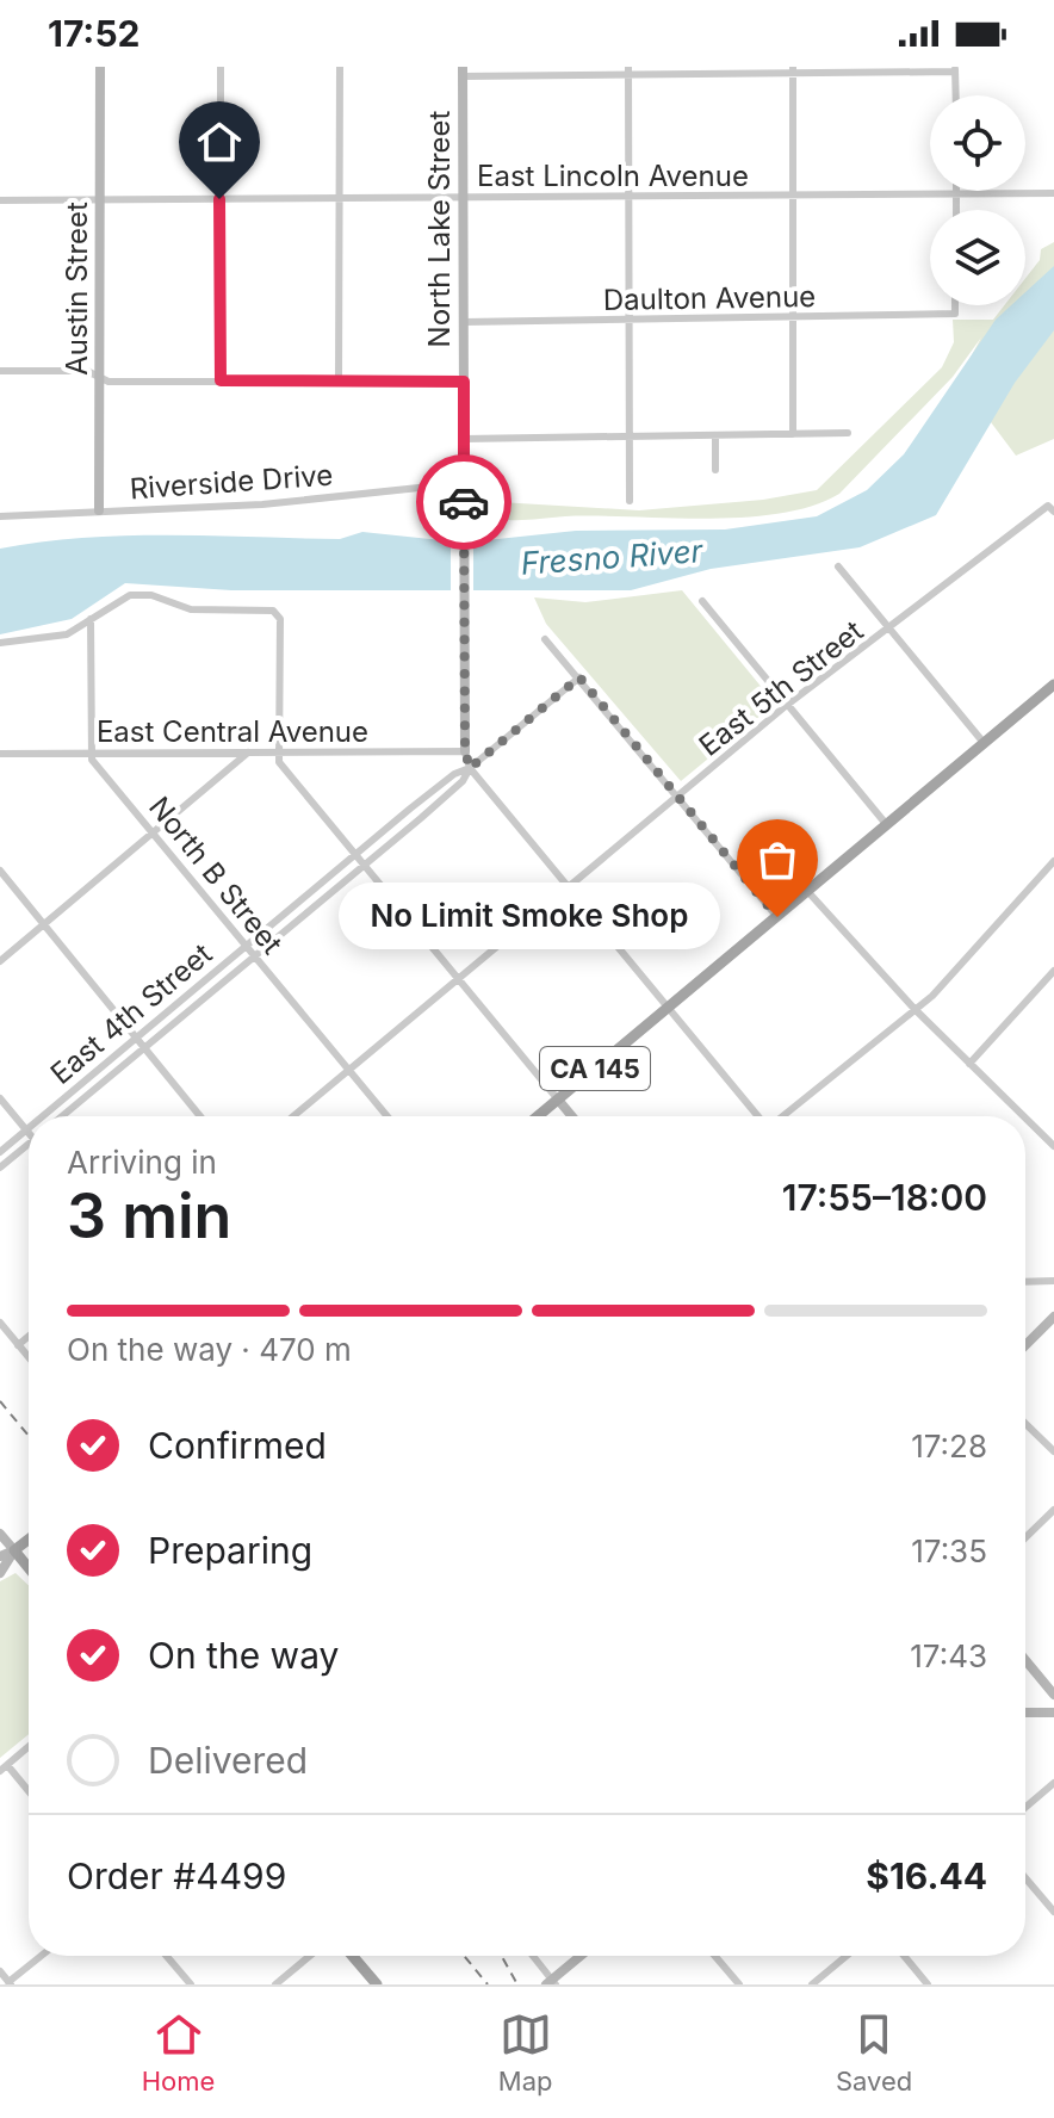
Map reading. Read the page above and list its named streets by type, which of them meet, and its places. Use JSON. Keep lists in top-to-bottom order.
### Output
{
  "streets": {
    "main road": ["CA 145"],
    "street": [
      "East Lincoln Avenue",
      "North Lake Street",
      "Austin Street",
      "Daulton Avenue",
      "Riverside Drive",
      "East 5th Street",
      "East Central Avenue",
      "North B Street",
      "East 4th Street"
    ]
  },
  "crossings": [
    ["East Lincoln Avenue", "North Lake Street"],
    ["East Lincoln Avenue", "Austin Street"],
    ["North Lake Street", "Daulton Avenue"],
    ["North Lake Street", "Riverside Drive"],
    ["North Lake Street", "East 5th Street"],
    ["North Lake Street", "East Central Avenue"],
    ["North Lake Street", "East 4th Street"],
    ["North Lake Street", "CA 145"],
    ["Austin Street", "Riverside Drive"],
    ["East 5th Street", "North B Street"],
    ["East Central Avenue", "North B Street"],
    ["North B Street", "East 4th Street"]
  ],
  "water": ["Fresno River"],
  "places": ["No Limit Smoke Shop"],
  "page": {
    "status": "17:52",
    "bubble": "No Limit Smoke Shop",
    "heading": ["3 min", "Arriving in", "17:55–18:00"],
    "panel": ["Order #4499", "$16.44"],
    "bar": "On the way · 470 m",
    "list": [
      ["Confirmed", "17:28"],
      ["Preparing", "17:35"],
      ["On the way", "17:43"],
      "Delivered"
    ],
    "tabs": ["Home", "Map", "Saved"]
  }
}
